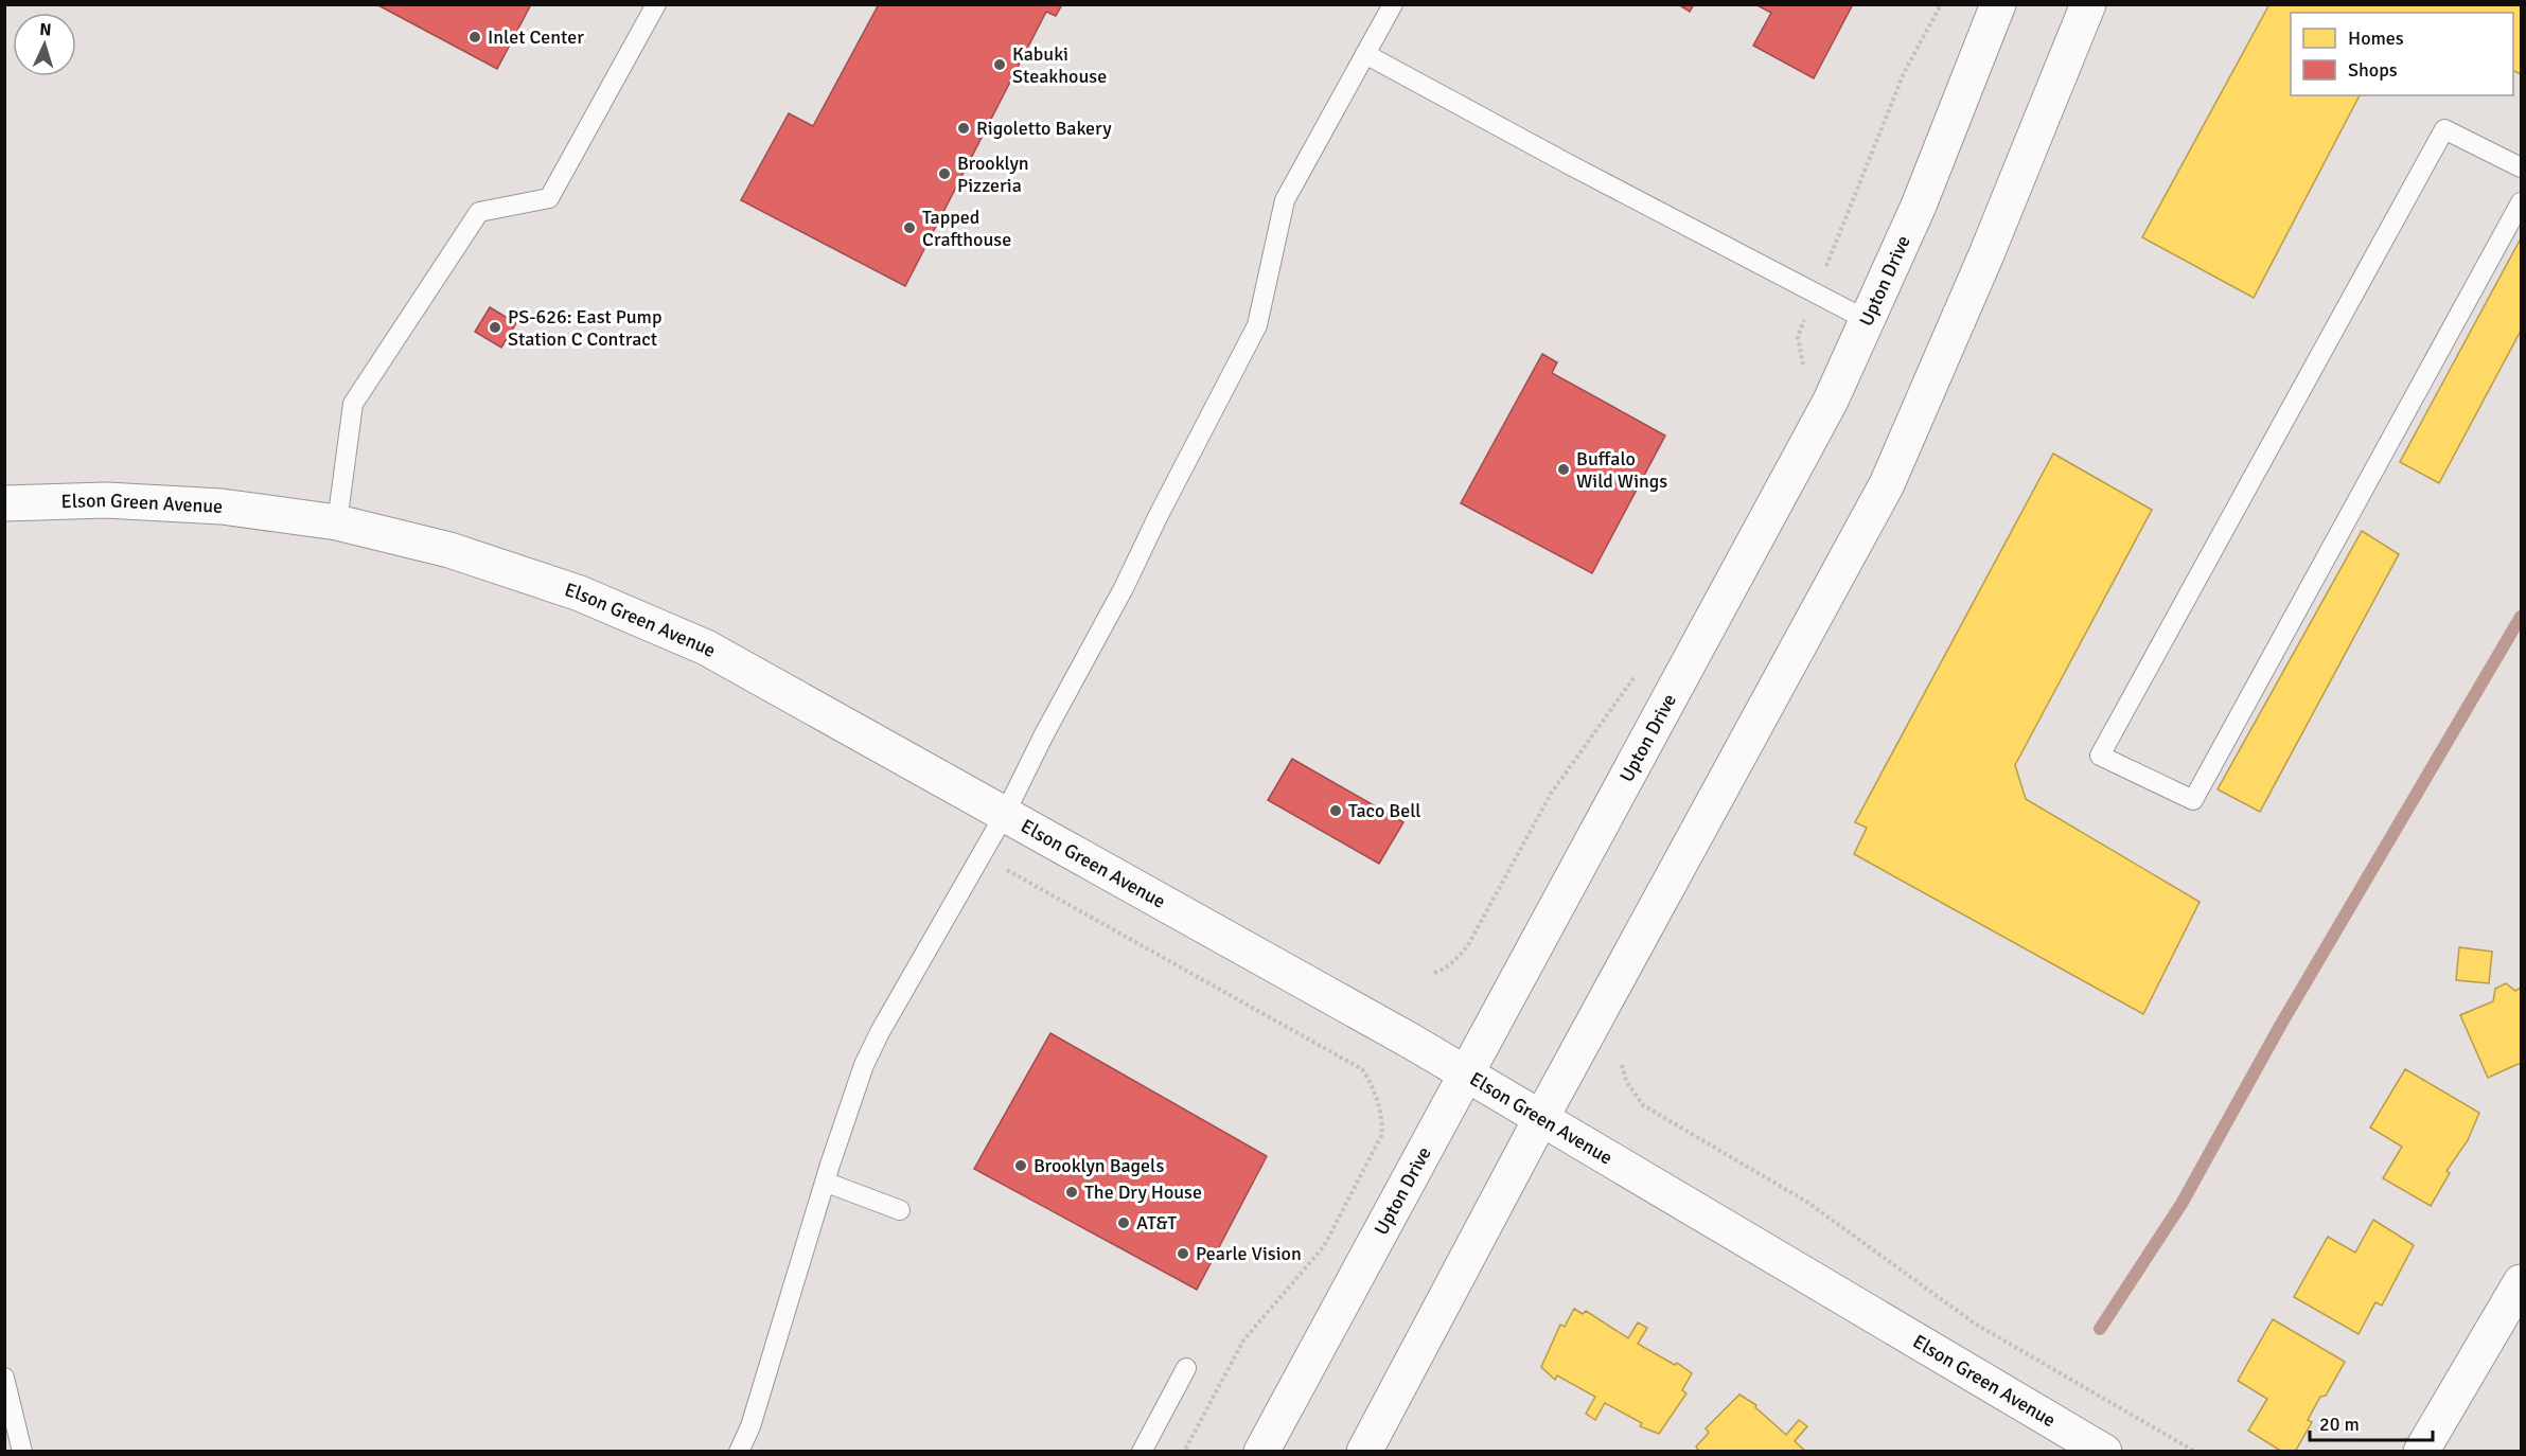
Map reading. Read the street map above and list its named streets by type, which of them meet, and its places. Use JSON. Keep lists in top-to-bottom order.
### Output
{
  "streets": {
    "main road": ["Upton Drive", "Elson Green Avenue"]
  },
  "crossings": [
    ["Upton Drive", "Elson Green Avenue"]
  ],
  "places": [
    "Inlet Center",
    "Kabuki Steakhouse",
    "Rigoletto Bakery",
    "Brooklyn Pizzeria",
    "Tapped Crafthouse",
    "PS-626: East Pump Station C Contract",
    "Buffalo Wild Wings",
    "Taco Bell",
    "Brooklyn Bagels",
    "The Dry House",
    "AT&T",
    "Pearle Vision"
  ],
  "legend": ["Homes", "Shops"],
  "scale_bar": "20 m",
  "north": "top"
}
